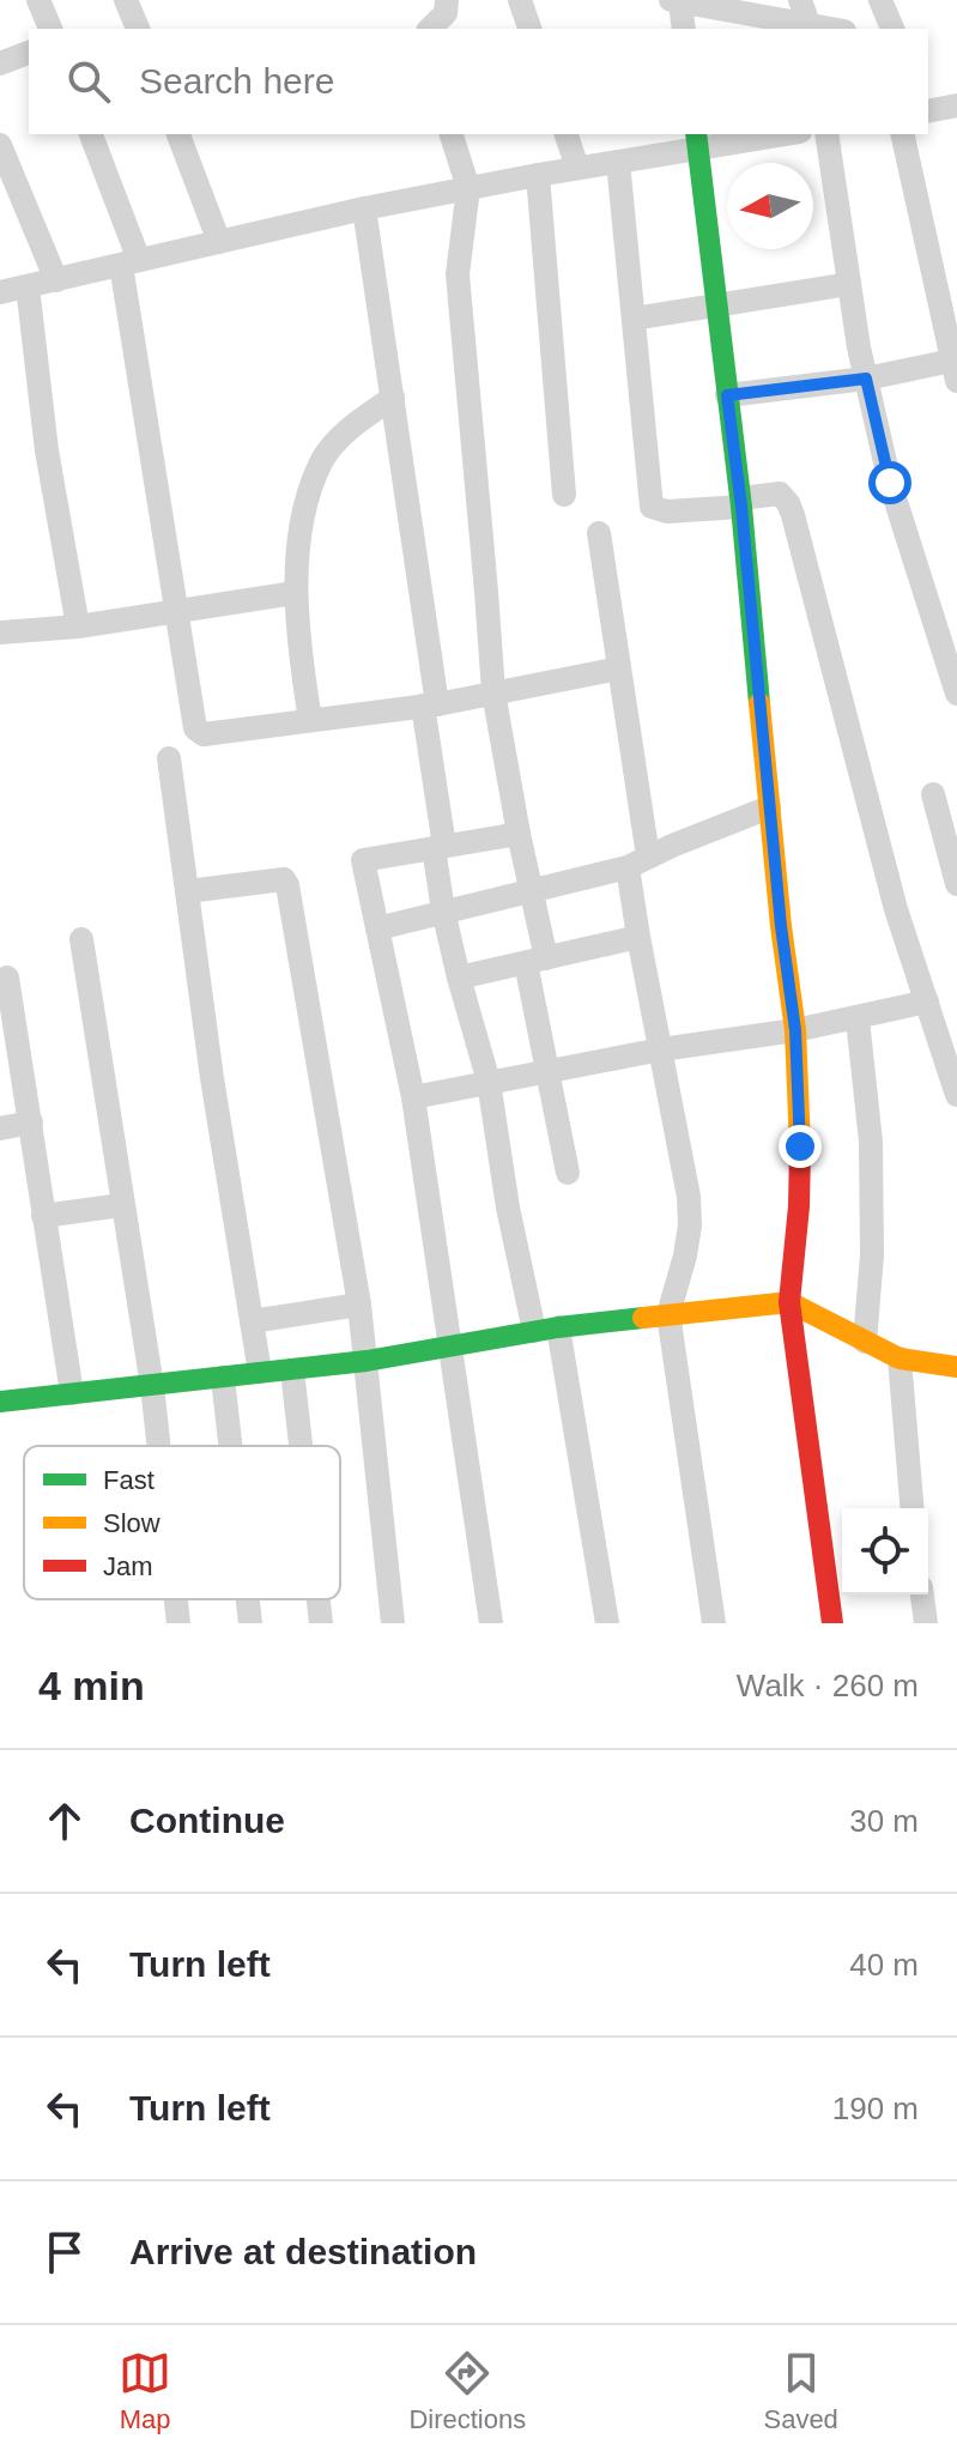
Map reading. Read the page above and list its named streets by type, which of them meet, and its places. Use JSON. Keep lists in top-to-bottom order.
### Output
{
  "legend": ["Fast", "Slow", "Jam"],
  "north": "left",
  "page": {
    "search": "Search here",
    "heading": ["4 min", "Walk · 260 m"],
    "list": [
      ["Continue", "30 m"],
      ["Turn left", "40 m"],
      ["Turn left", "190 m"],
      "Arrive at destination"
    ],
    "nav": ["Map", "Directions", "Saved"]
  }
}
